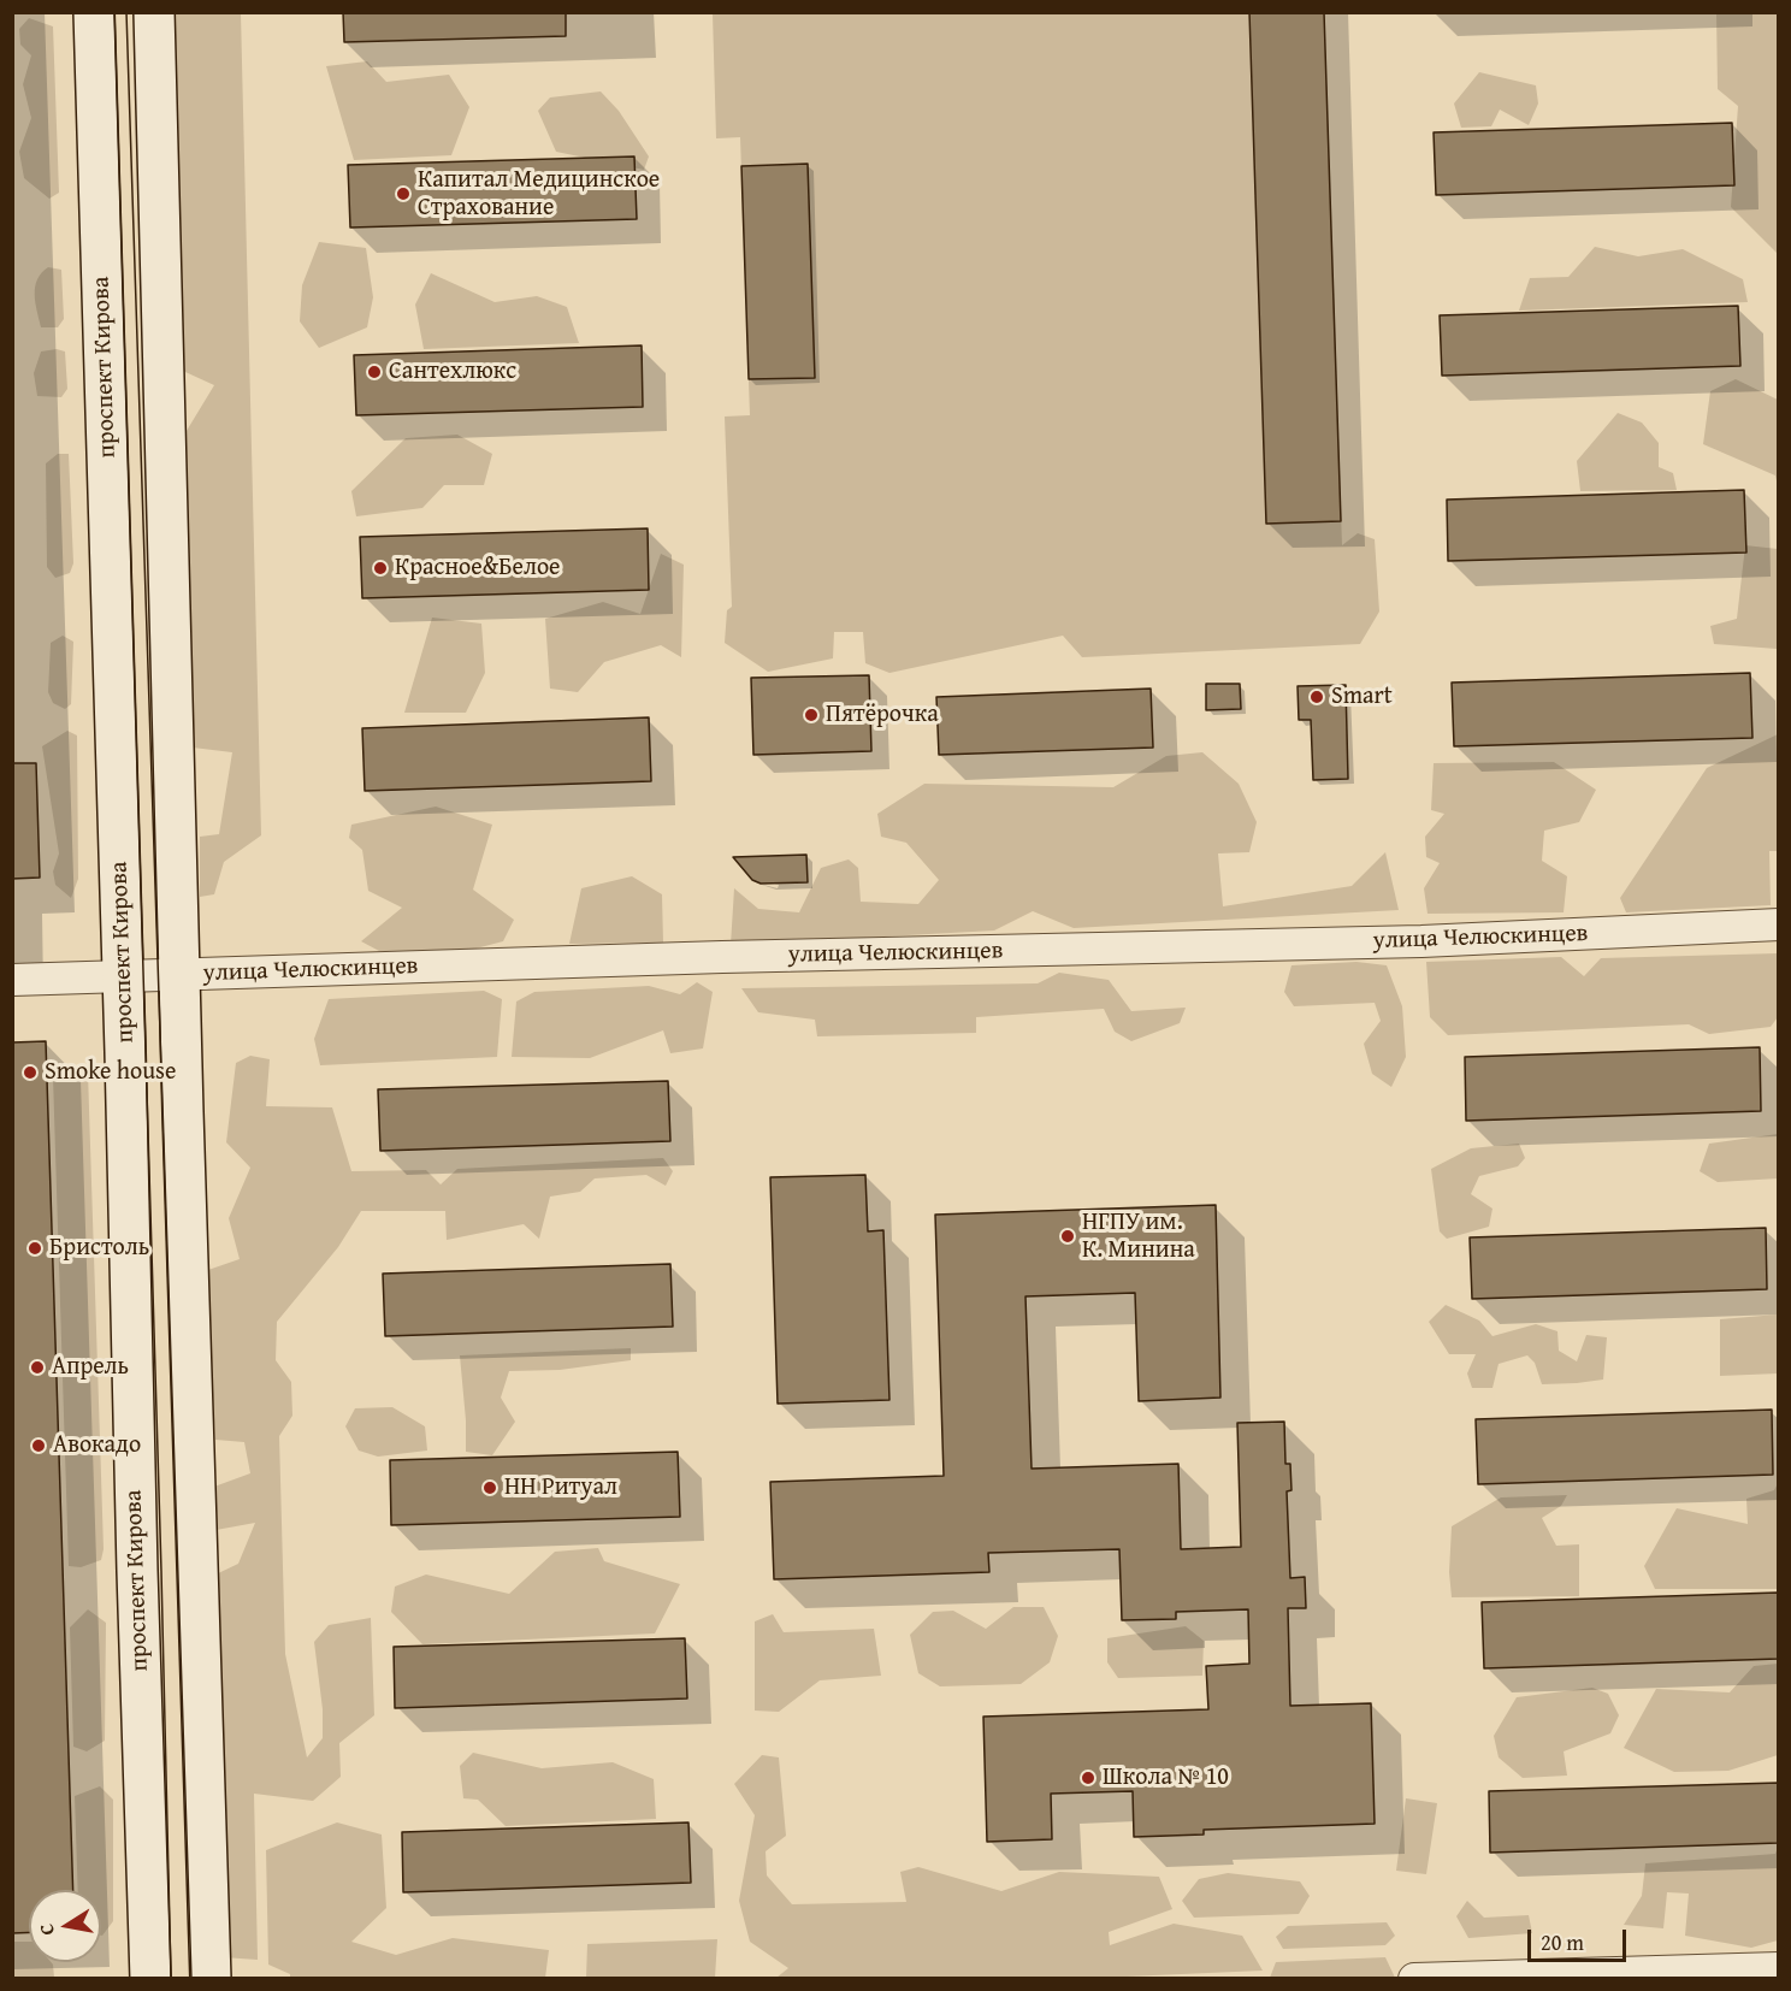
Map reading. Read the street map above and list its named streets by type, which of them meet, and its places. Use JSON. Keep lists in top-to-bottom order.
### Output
{
  "streets": {
    "street": ["проспект Кирова", "улица Челюскинцев"]
  },
  "crossings": [
    ["проспект Кирова", "улица Челюскинцев"]
  ],
  "places": [
    "Капитал Медицинское Страхование",
    "Сантехлюкс",
    "Красное&Белое",
    "Smart",
    "Пятёрочка",
    "Smoke house",
    "НГПУ им. К. Минина",
    "Бристоль",
    "Апрель",
    "Авокадо",
    "НН Ритуал",
    "Школа № 10"
  ],
  "scale_bar": "20 m",
  "north": "left"
}
